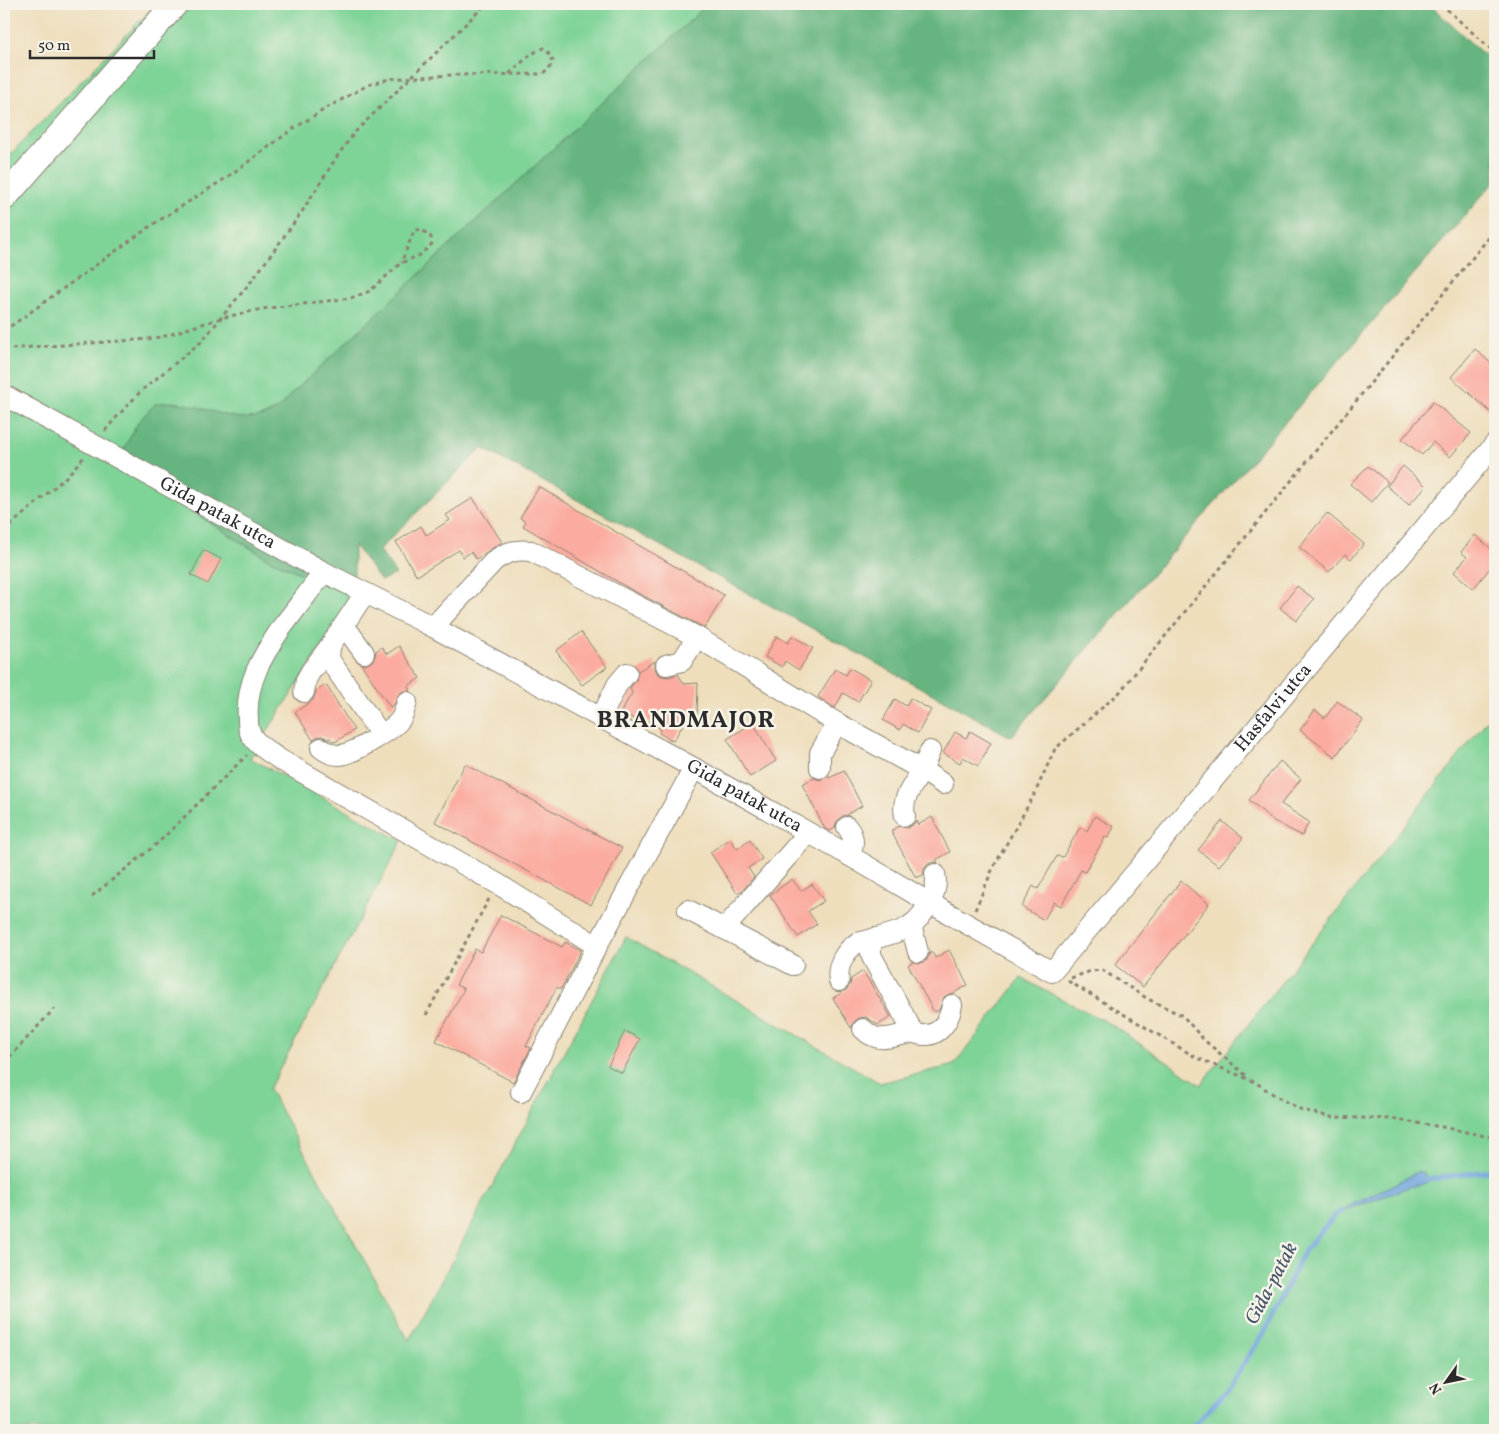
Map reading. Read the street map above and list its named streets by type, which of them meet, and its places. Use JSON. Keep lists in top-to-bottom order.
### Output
{
  "streets": {
    "street": ["Gida patak utca", "Hasfalvi utca"]
  },
  "crossings": [
    ["Gida patak utca", "Hasfalvi utca"]
  ],
  "districts": ["BRANDMAJOR"],
  "water": ["Gida-patak"],
  "scale_bar": "50 m",
  "north": "bottom left"
}
